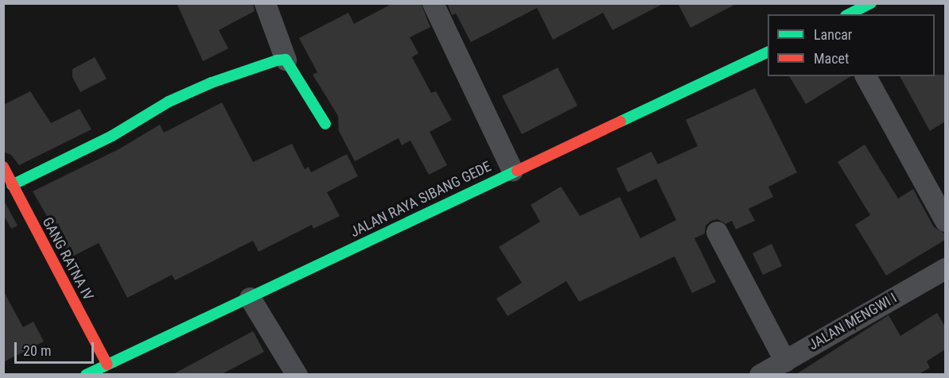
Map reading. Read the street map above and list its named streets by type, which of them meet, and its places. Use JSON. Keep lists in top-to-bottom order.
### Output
{
  "streets": {
    "main road": ["JALAN RAYA SIBANG GEDE", "GANG RATNA IV"],
    "street": ["JALAN MENGWI I"]
  },
  "crossings": [
    ["JALAN RAYA SIBANG GEDE", "GANG RATNA IV"]
  ],
  "legend": ["Lancar", "Macet"],
  "scale_bar": "20 m"
}
